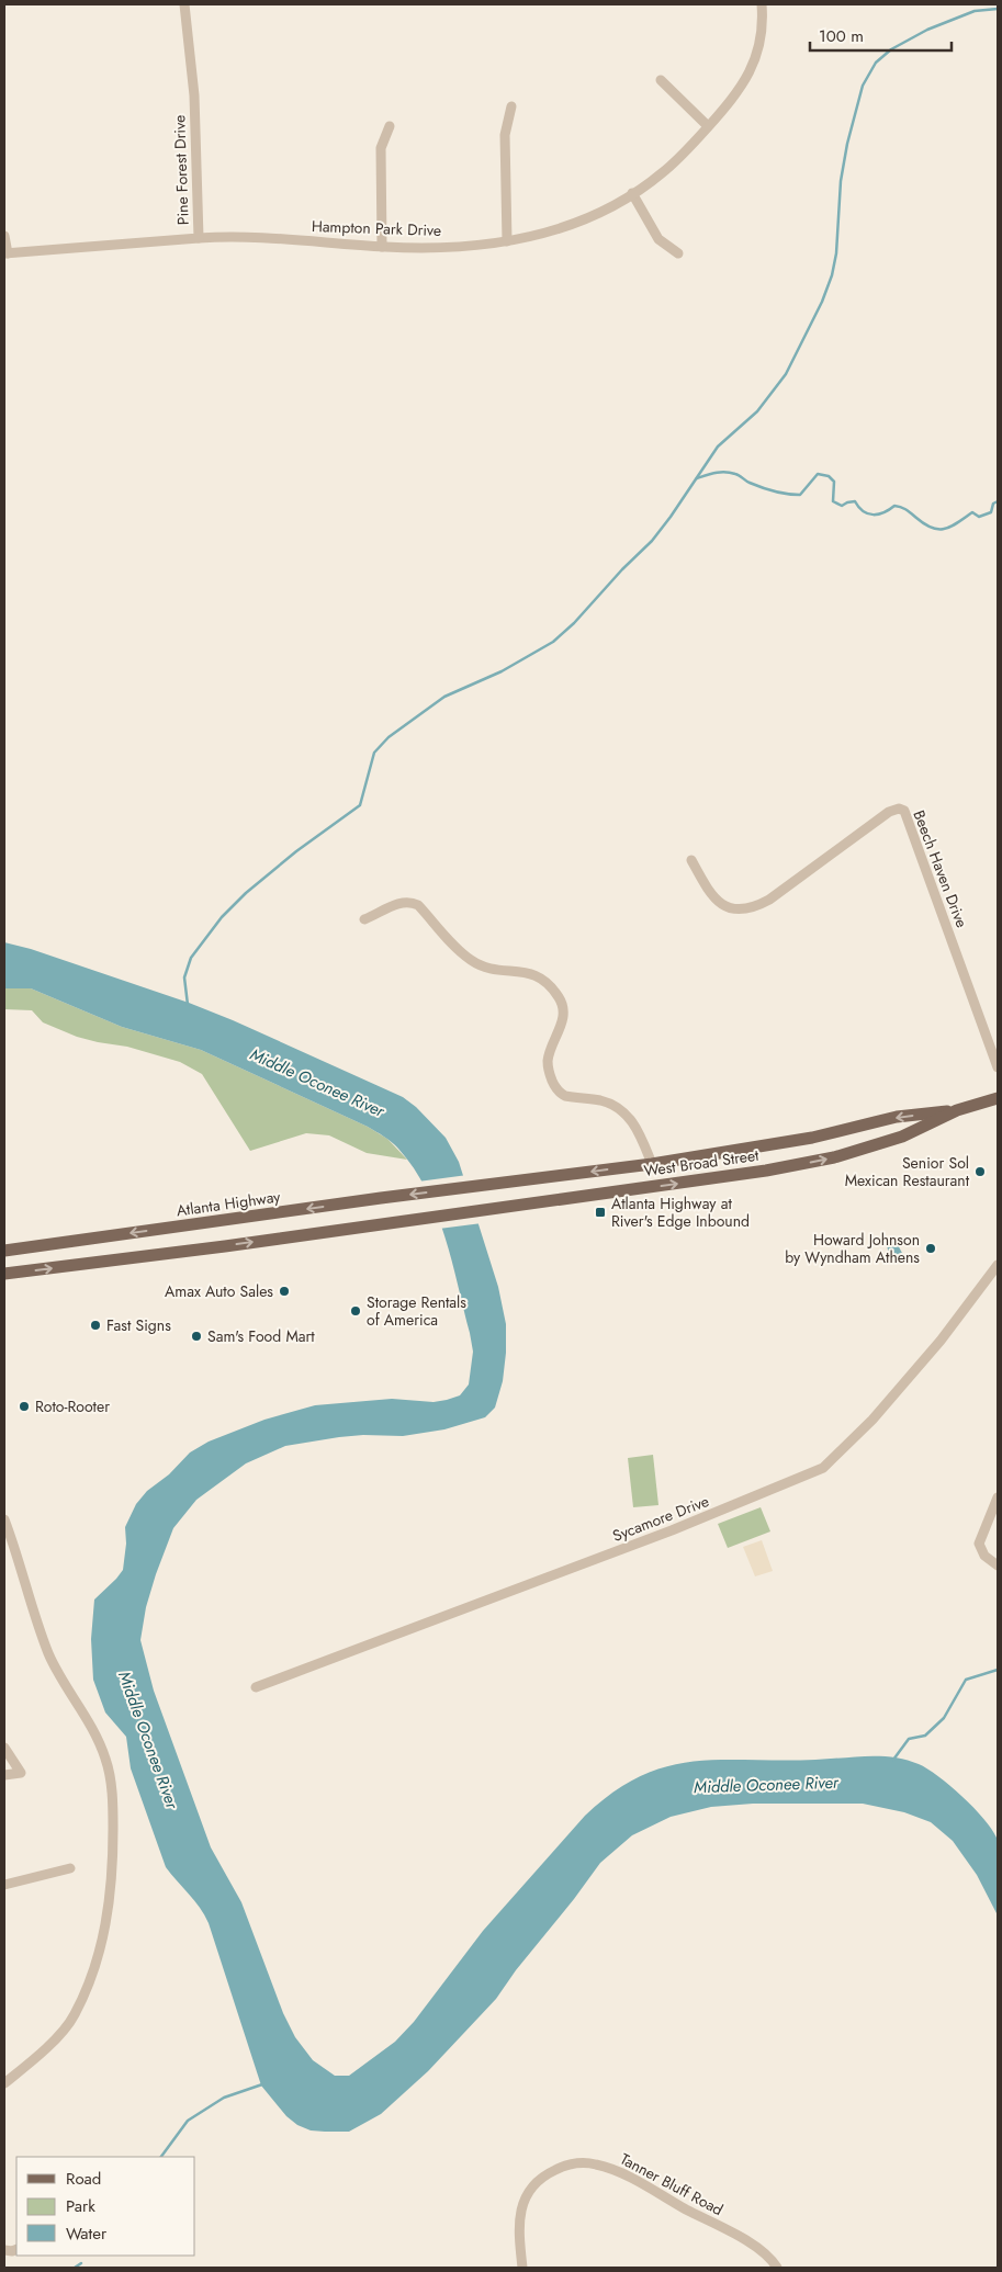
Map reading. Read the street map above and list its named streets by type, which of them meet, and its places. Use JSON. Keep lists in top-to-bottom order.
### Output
{
  "streets": {
    "main road": ["West Broad Street", "Atlanta Highway"],
    "street": [
      "Pine Forest Drive",
      "Hampton Park Drive",
      "Beech Haven Drive",
      "Sycamore Drive",
      "Tanner Bluff Road"
    ]
  },
  "crossings": [
    ["Pine Forest Drive", "Hampton Park Drive"],
    ["West Broad Street", "Atlanta Highway"]
  ],
  "one_way": ["Atlanta Highway"],
  "water": ["Middle Oconee River"],
  "places": {
    "other": [
      "Senior Sol Mexican Restaurant",
      "Howard Johnson by Wyndham Athens",
      "Amax Auto Sales",
      "Storage Rentals of America",
      "Fast Signs",
      "Sam's Food Mart",
      "Roto-Rooter"
    ],
    "transit": ["Atlanta Highway at River's Edge Inbound"]
  },
  "legend": ["Road", "Park", "Water"],
  "scale_bar": "100 m"
}
